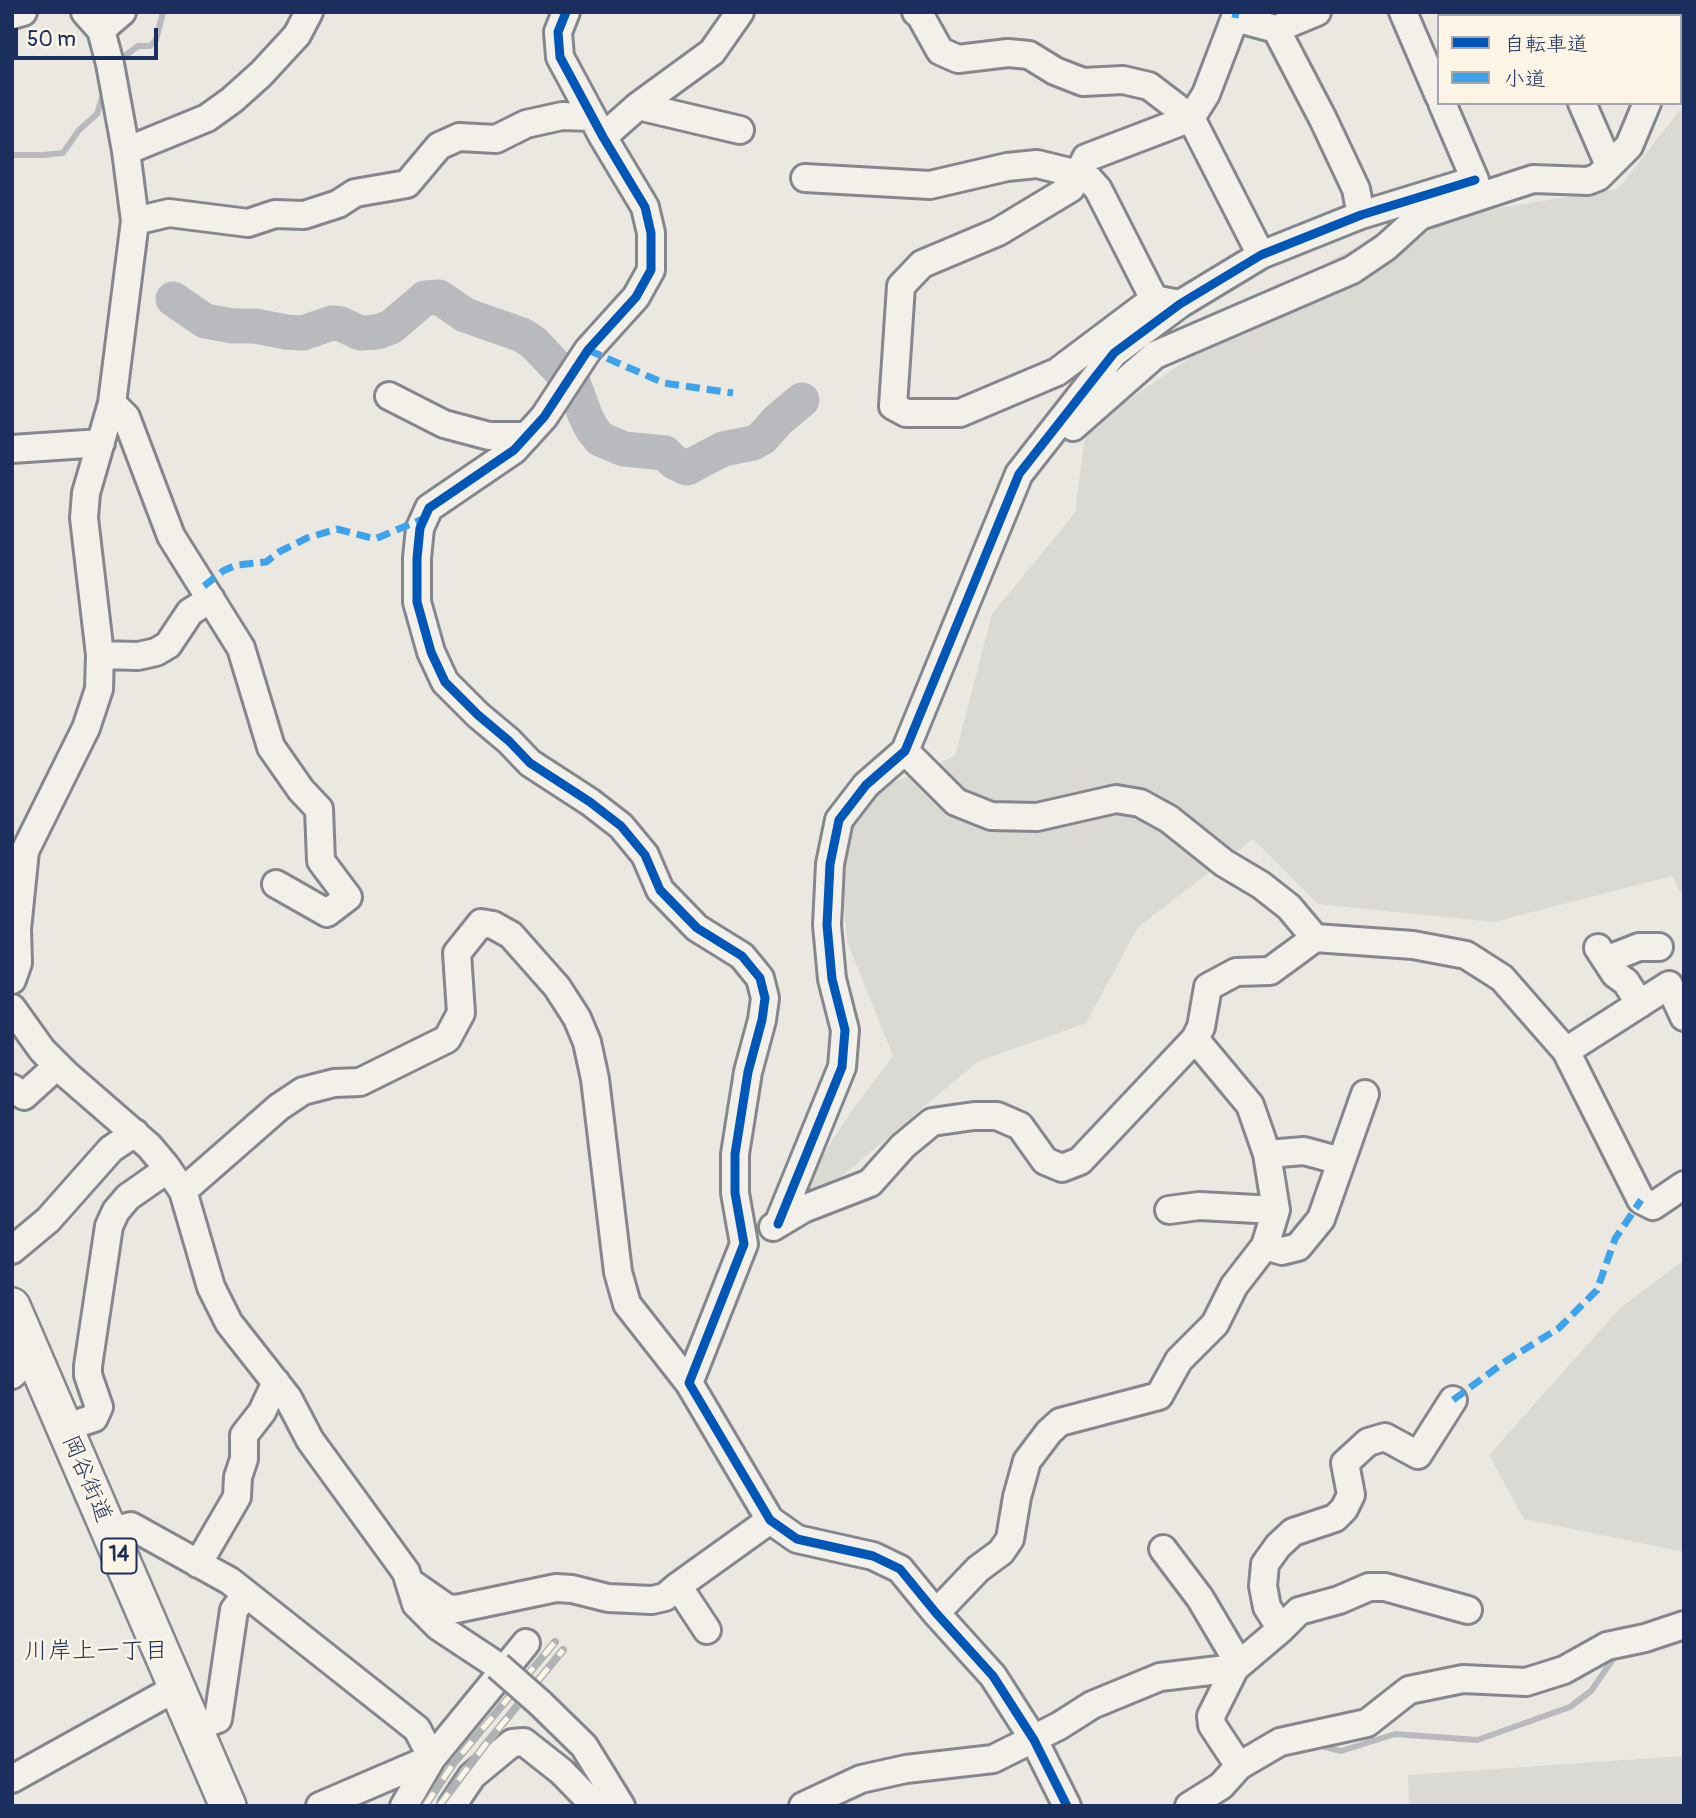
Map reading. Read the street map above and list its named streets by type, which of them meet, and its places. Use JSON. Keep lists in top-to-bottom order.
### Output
{
  "streets": {
    "main road": ["岡谷街道", "14"]
  },
  "districts": ["川岸上一丁目"],
  "legend": ["自転車道", "小道"],
  "scale_bar": "50 m"
}
